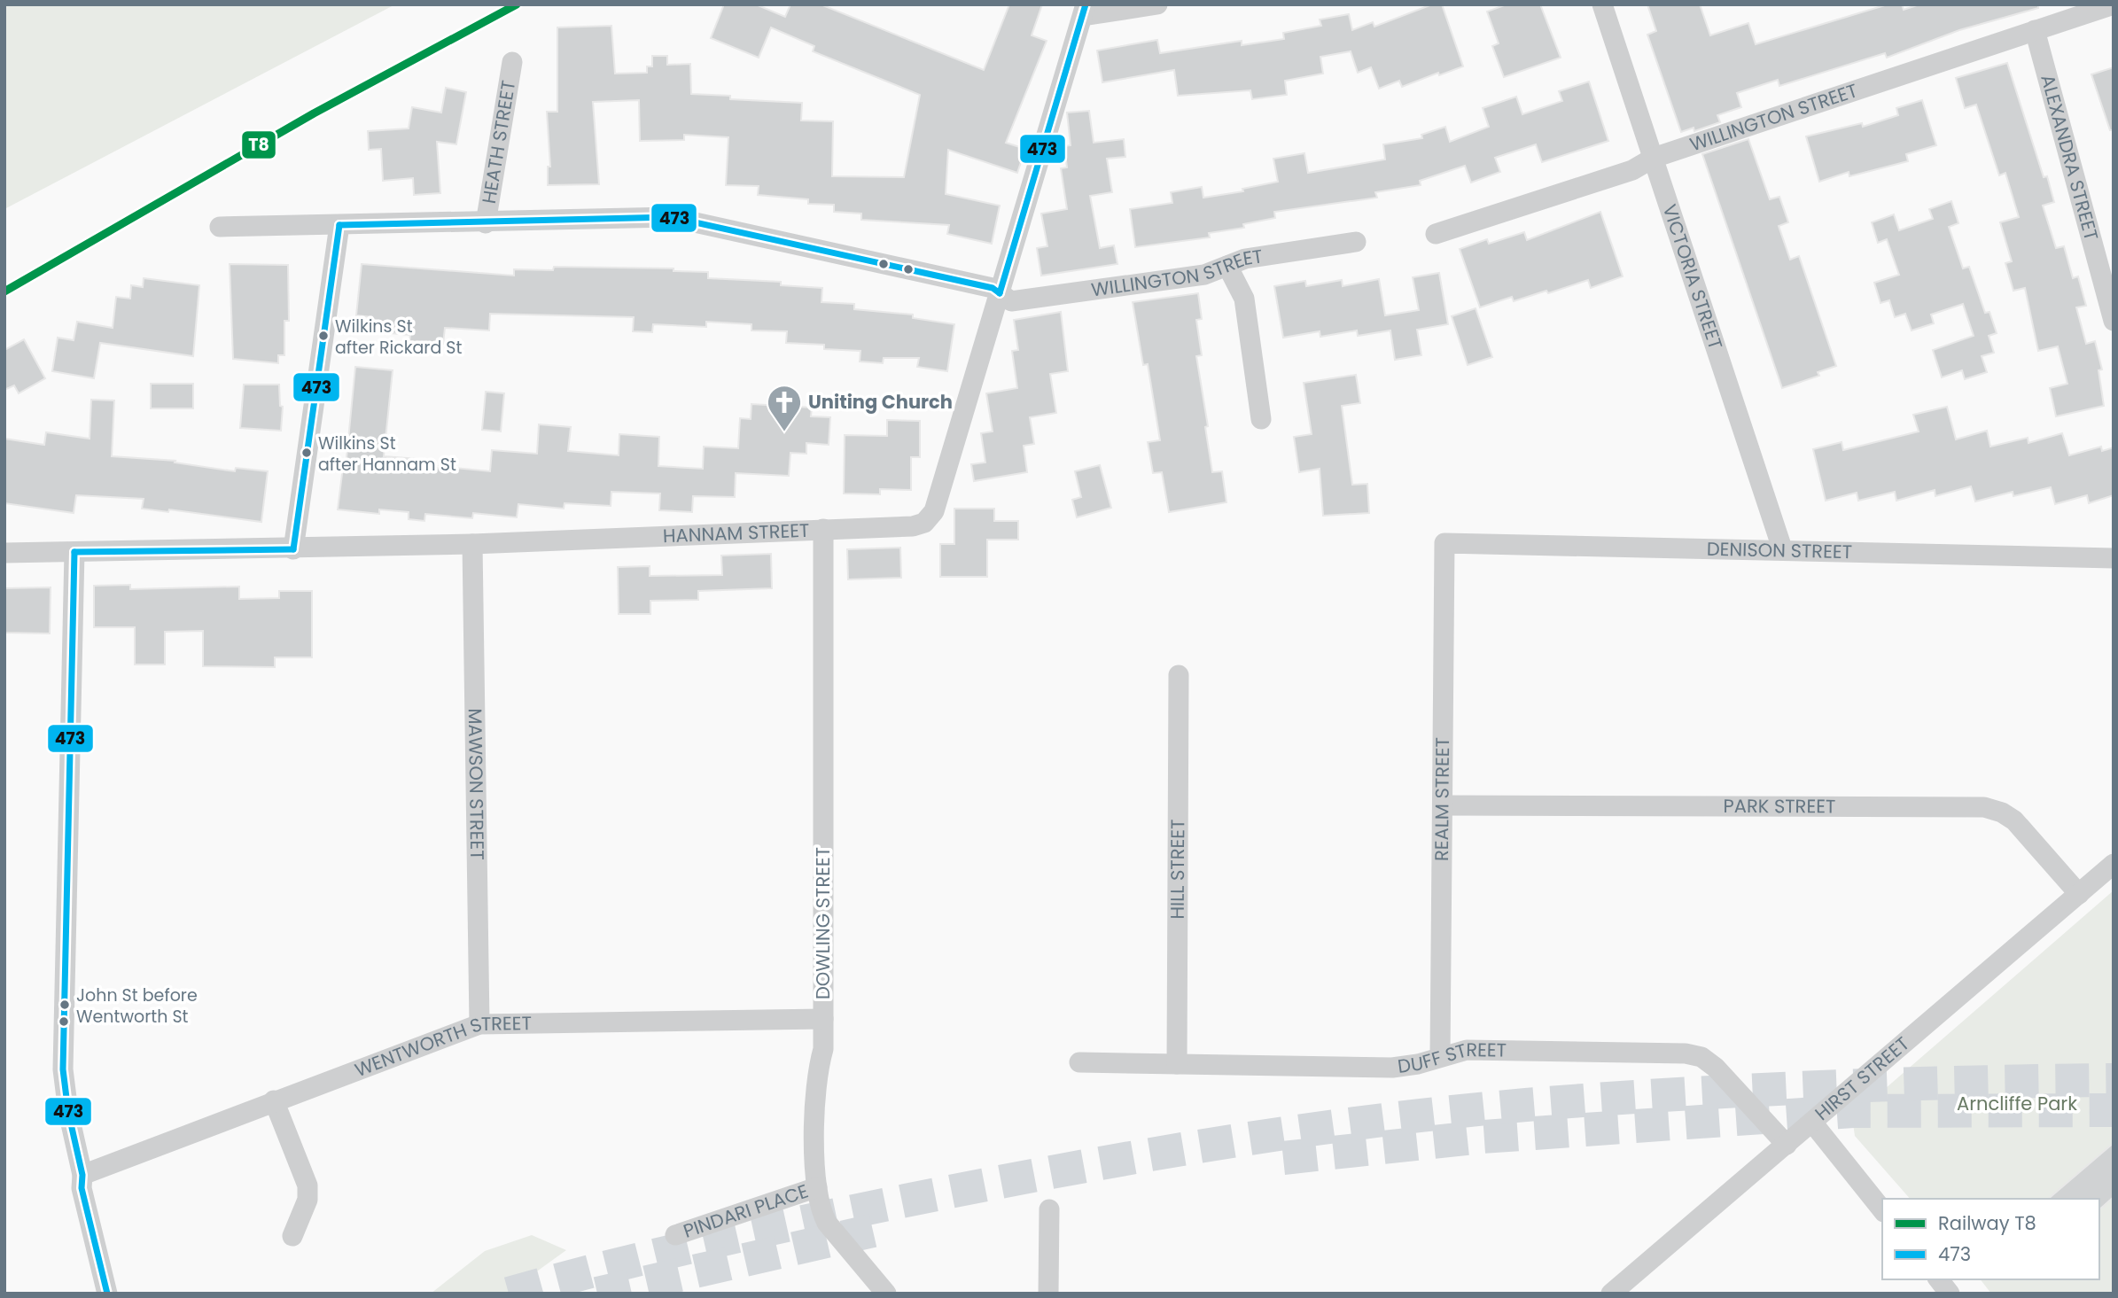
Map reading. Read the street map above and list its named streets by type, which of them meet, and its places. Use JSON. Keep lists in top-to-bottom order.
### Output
{
  "streets": {
    "street": [
      "WILLINGTON STREET",
      "HEATH STREET",
      "ALEXANDRA STREET",
      "VICTORIA STREET",
      "HANNAM STREET",
      "DENISON STREET",
      "MAWSON STREET",
      "REALM STREET",
      "PARK STREET",
      "HILL STREET",
      "DOWLING STREET",
      "WENTWORTH STREET",
      "DUFF STREET",
      "HIRST STREET",
      "PINDARI PLACE"
    ]
  },
  "crossings": [
    ["WILLINGTON STREET", "HEATH STREET"],
    ["WILLINGTON STREET", "ALEXANDRA STREET"],
    ["WILLINGTON STREET", "VICTORIA STREET"],
    ["WILLINGTON STREET", "HANNAM STREET"],
    ["VICTORIA STREET", "DENISON STREET"],
    ["HANNAM STREET", "MAWSON STREET"],
    ["HANNAM STREET", "DOWLING STREET"],
    ["DENISON STREET", "REALM STREET"],
    ["MAWSON STREET", "WENTWORTH STREET"],
    ["REALM STREET", "PARK STREET"],
    ["REALM STREET", "DUFF STREET"],
    ["PARK STREET", "HIRST STREET"],
    ["HILL STREET", "DUFF STREET"],
    ["DOWLING STREET", "WENTWORTH STREET"],
    ["DOWLING STREET", "PINDARI PLACE"],
    ["DUFF STREET", "HIRST STREET"]
  ],
  "parks": ["Arncliffe Park"],
  "places": {
    "other": ["Wilkins St after Rickard St", "Wilkins St after Hannam St", "John St before Wentworth St"],
    "church": ["Uniting Church"]
  },
  "lines": ["rail line T8", "transit line 473"],
  "legend": ["Railway T8", "473"]
}
